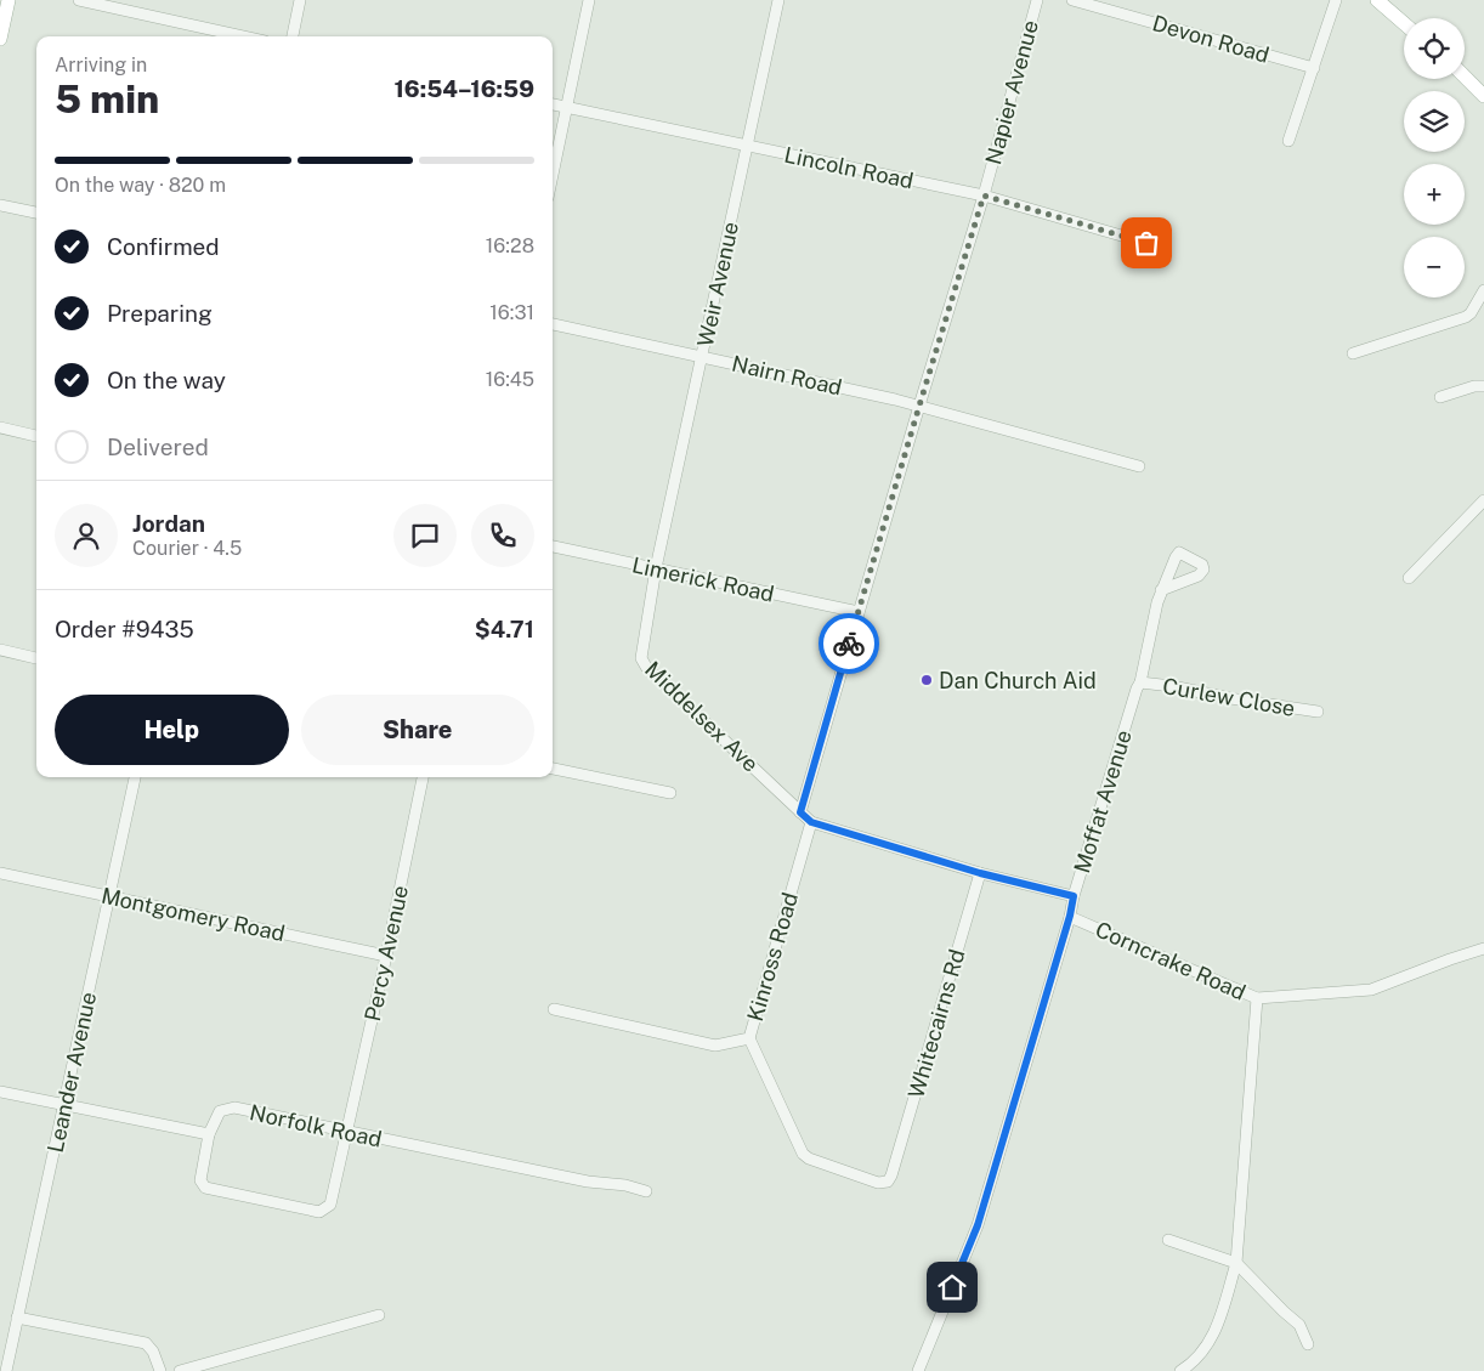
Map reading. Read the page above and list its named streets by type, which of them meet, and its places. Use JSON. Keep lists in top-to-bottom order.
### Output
{
  "streets": {
    "street": [
      "Devon Road",
      "Napier Avenue",
      "Lincoln Road",
      "Weir Avenue",
      "Nairn Road",
      "Limerick Road",
      "Curlew Close",
      "Middelsex Ave",
      "Moffat Avenue",
      "Montgomery Road",
      "Percy Avenue",
      "Kinross Road",
      "Corncrake Road",
      "Whitecairns Rd",
      "Leander Avenue",
      "Norfolk Road"
    ]
  },
  "crossings": [
    ["Napier Avenue", "Lincoln Road"],
    ["Napier Avenue", "Nairn Road"],
    ["Napier Avenue", "Limerick Road"],
    ["Napier Avenue", "Middelsex Ave"],
    ["Lincoln Road", "Weir Avenue"],
    ["Weir Avenue", "Nairn Road"],
    ["Weir Avenue", "Limerick Road"],
    ["Weir Avenue", "Middelsex Ave"],
    ["Limerick Road", "Middelsex Ave"],
    ["Curlew Close", "Moffat Avenue"],
    ["Moffat Avenue", "Corncrake Road"],
    ["Montgomery Road", "Percy Avenue"],
    ["Montgomery Road", "Leander Avenue"],
    ["Percy Avenue", "Norfolk Road"],
    ["Kinross Road", "Whitecairns Rd"]
  ],
  "places": ["Dan Church Aid"],
  "page": {
    "map_buttons": ["+", "−"],
    "heading": ["5 min", "Arriving in", "16:54–16:59"],
    "panel": [
      "Jordan",
      "Courier · 4.5",
      "Order #9435",
      "$4.71"
    ],
    "bar": "On the way · 820 m",
    "list": [
      ["Confirmed", "16:28"],
      ["Preparing", "16:31"],
      ["On the way", "16:45"],
      "Delivered"
    ],
    "buttons": ["Help", "Share"]
  }
}
